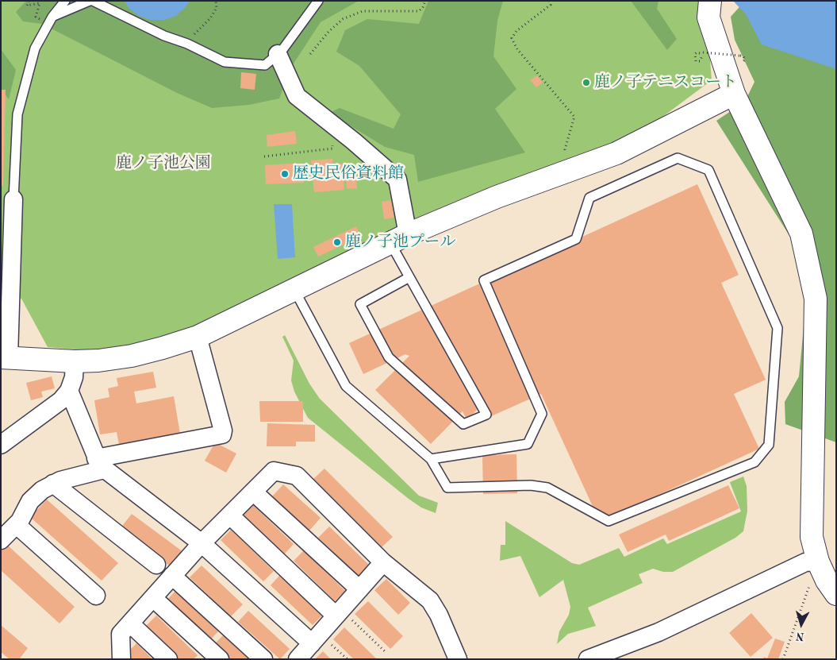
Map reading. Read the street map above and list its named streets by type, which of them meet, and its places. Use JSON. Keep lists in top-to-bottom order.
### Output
{
  "parks": ["鹿ノ子池公園"],
  "places": ["鹿ノ子テニスコート", "歴史民俗資料館", "鹿ノ子池プール"],
  "north": "bottom"
}
